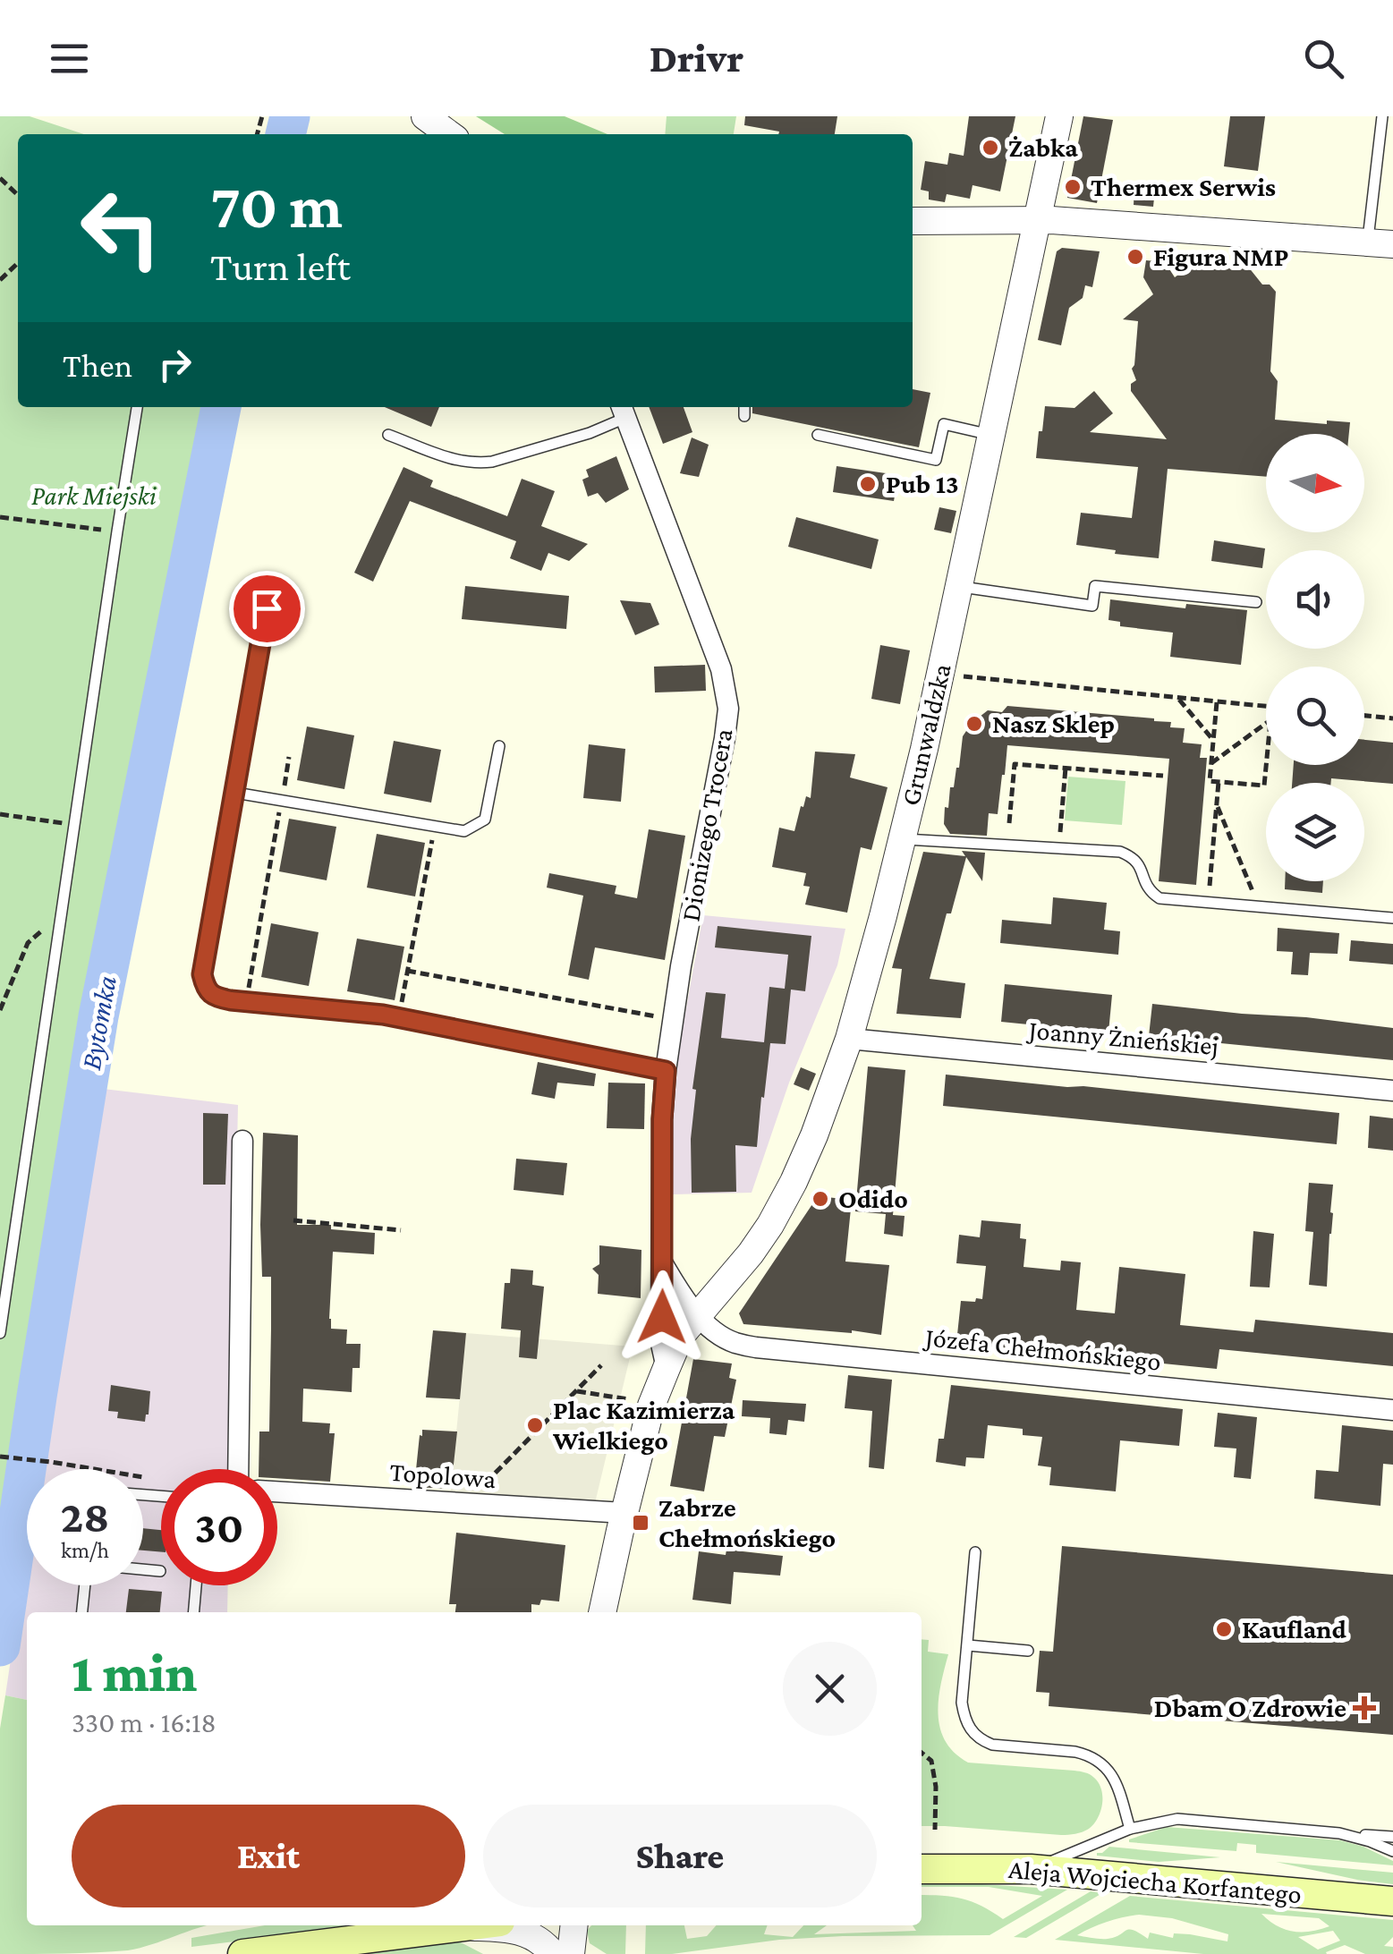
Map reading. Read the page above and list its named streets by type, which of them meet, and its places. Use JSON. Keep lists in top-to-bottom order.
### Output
{
  "streets": {
    "main road": ["Aleja Wojciecha Korfantego"],
    "street": [
      "Grunwaldzka",
      "Dionizego Trocera",
      "Joanny Żnieńskiej",
      "Józefa Chełmońskiego",
      "Topolowa"
    ]
  },
  "crossings": [
    ["Grunwaldzka", "Dionizego Trocera"],
    ["Grunwaldzka", "Joanny Żnieńskiej"],
    ["Grunwaldzka", "Józefa Chełmońskiego"],
    ["Grunwaldzka", "Topolowa"]
  ],
  "water": ["Bytomka"],
  "parks": ["Park Miejski"],
  "places": {
    "other": [
      "Żabka",
      "Thermex Serwis",
      "Figura NMP",
      "Pub 13",
      "Nasz Sklep",
      "Odido",
      "Plac Kazimierza Wielkiego",
      "Kaufland"
    ],
    "transit": ["Zabrze Chełmońskiego"],
    "health": ["Dbam O Zdrowie"]
  },
  "north": "right",
  "page": {
    "header": "Drivr",
    "turn": ["70 m", "Turn left"],
    "then": "Then",
    "speed": "28 km/h",
    "limit": "30",
    "heading": ["1 min", "330 m · 16:18"],
    "buttons": ["Exit", "Share"]
  }
}
